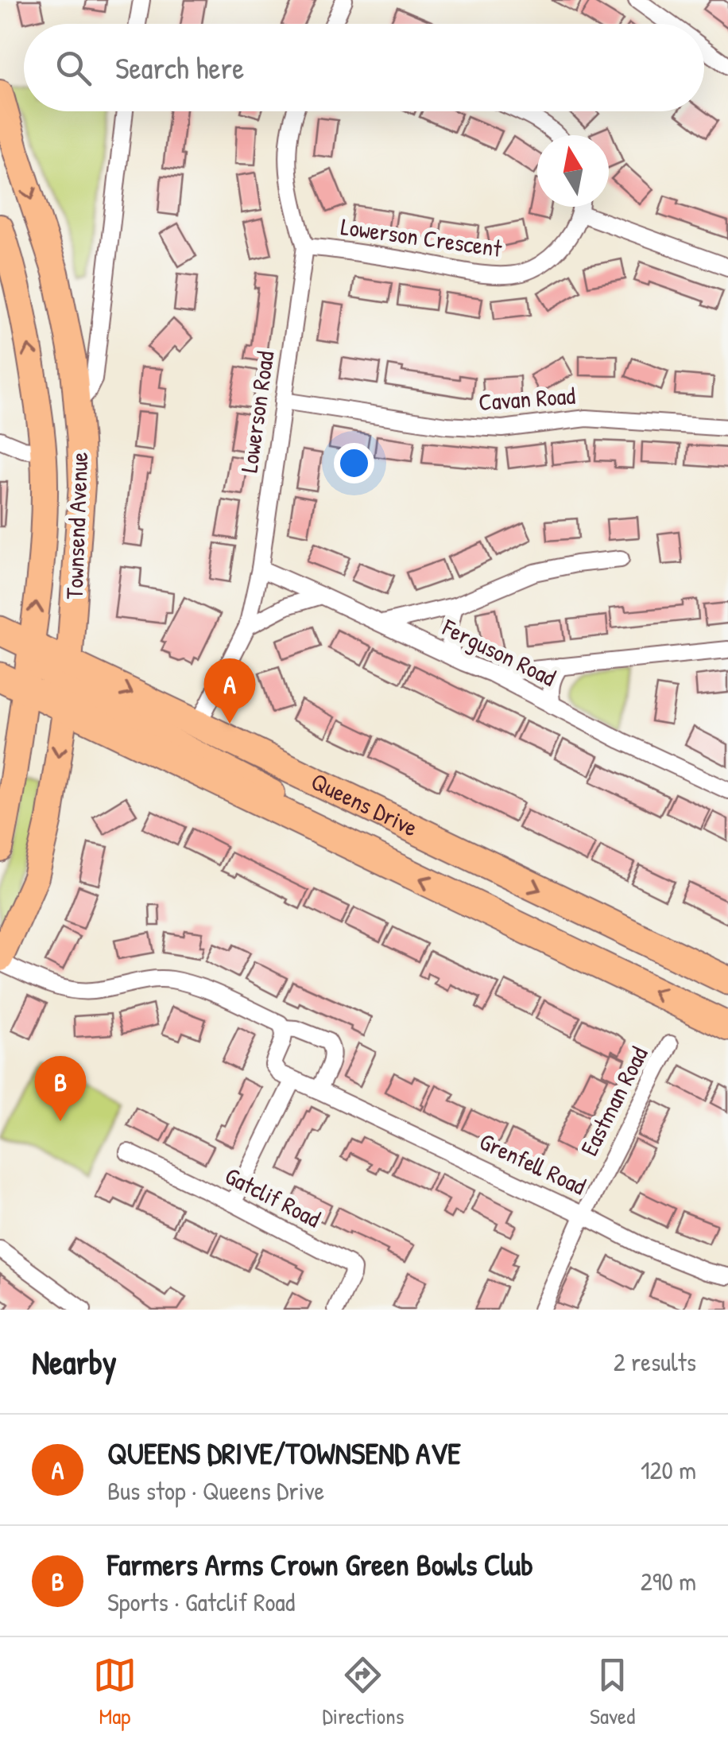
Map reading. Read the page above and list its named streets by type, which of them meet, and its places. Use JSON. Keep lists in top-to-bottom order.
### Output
{
  "streets": {
    "highway": ["Queens Drive"],
    "main road": ["Townsend Avenue"],
    "street": [
      "Lowerson Crescent",
      "Cavan Road",
      "Lowerson Road",
      "Ferguson Road",
      "Eastman Road",
      "Grenfell Road",
      "Gatclif Road"
    ]
  },
  "crossings": [
    ["Lowerson Crescent", "Lowerson Road"],
    ["Cavan Road", "Lowerson Road"],
    ["Lowerson Road", "Ferguson Road"],
    ["Lowerson Road", "Queens Drive"],
    ["Townsend Avenue", "Queens Drive"],
    ["Eastman Road", "Grenfell Road"]
  ],
  "north": "top",
  "page": {
    "search": "Search here",
    "pins": ["A", "B"],
    "heading": ["Nearby", "2 results"],
    "list": [
      {
        "mark": "A",
        "name": "QUEENS DRIVE/TOWNSEND AVE",
        "note": "Bus stop · Queens Drive",
        "value": "120 m"
      },
      {
        "mark": "B",
        "name": "Farmers Arms Crown Green Bowls Club",
        "note": "Sports · Gatclif Road",
        "value": "290 m"
      }
    ],
    "nav": ["Map", "Directions", "Saved"]
  }
}
